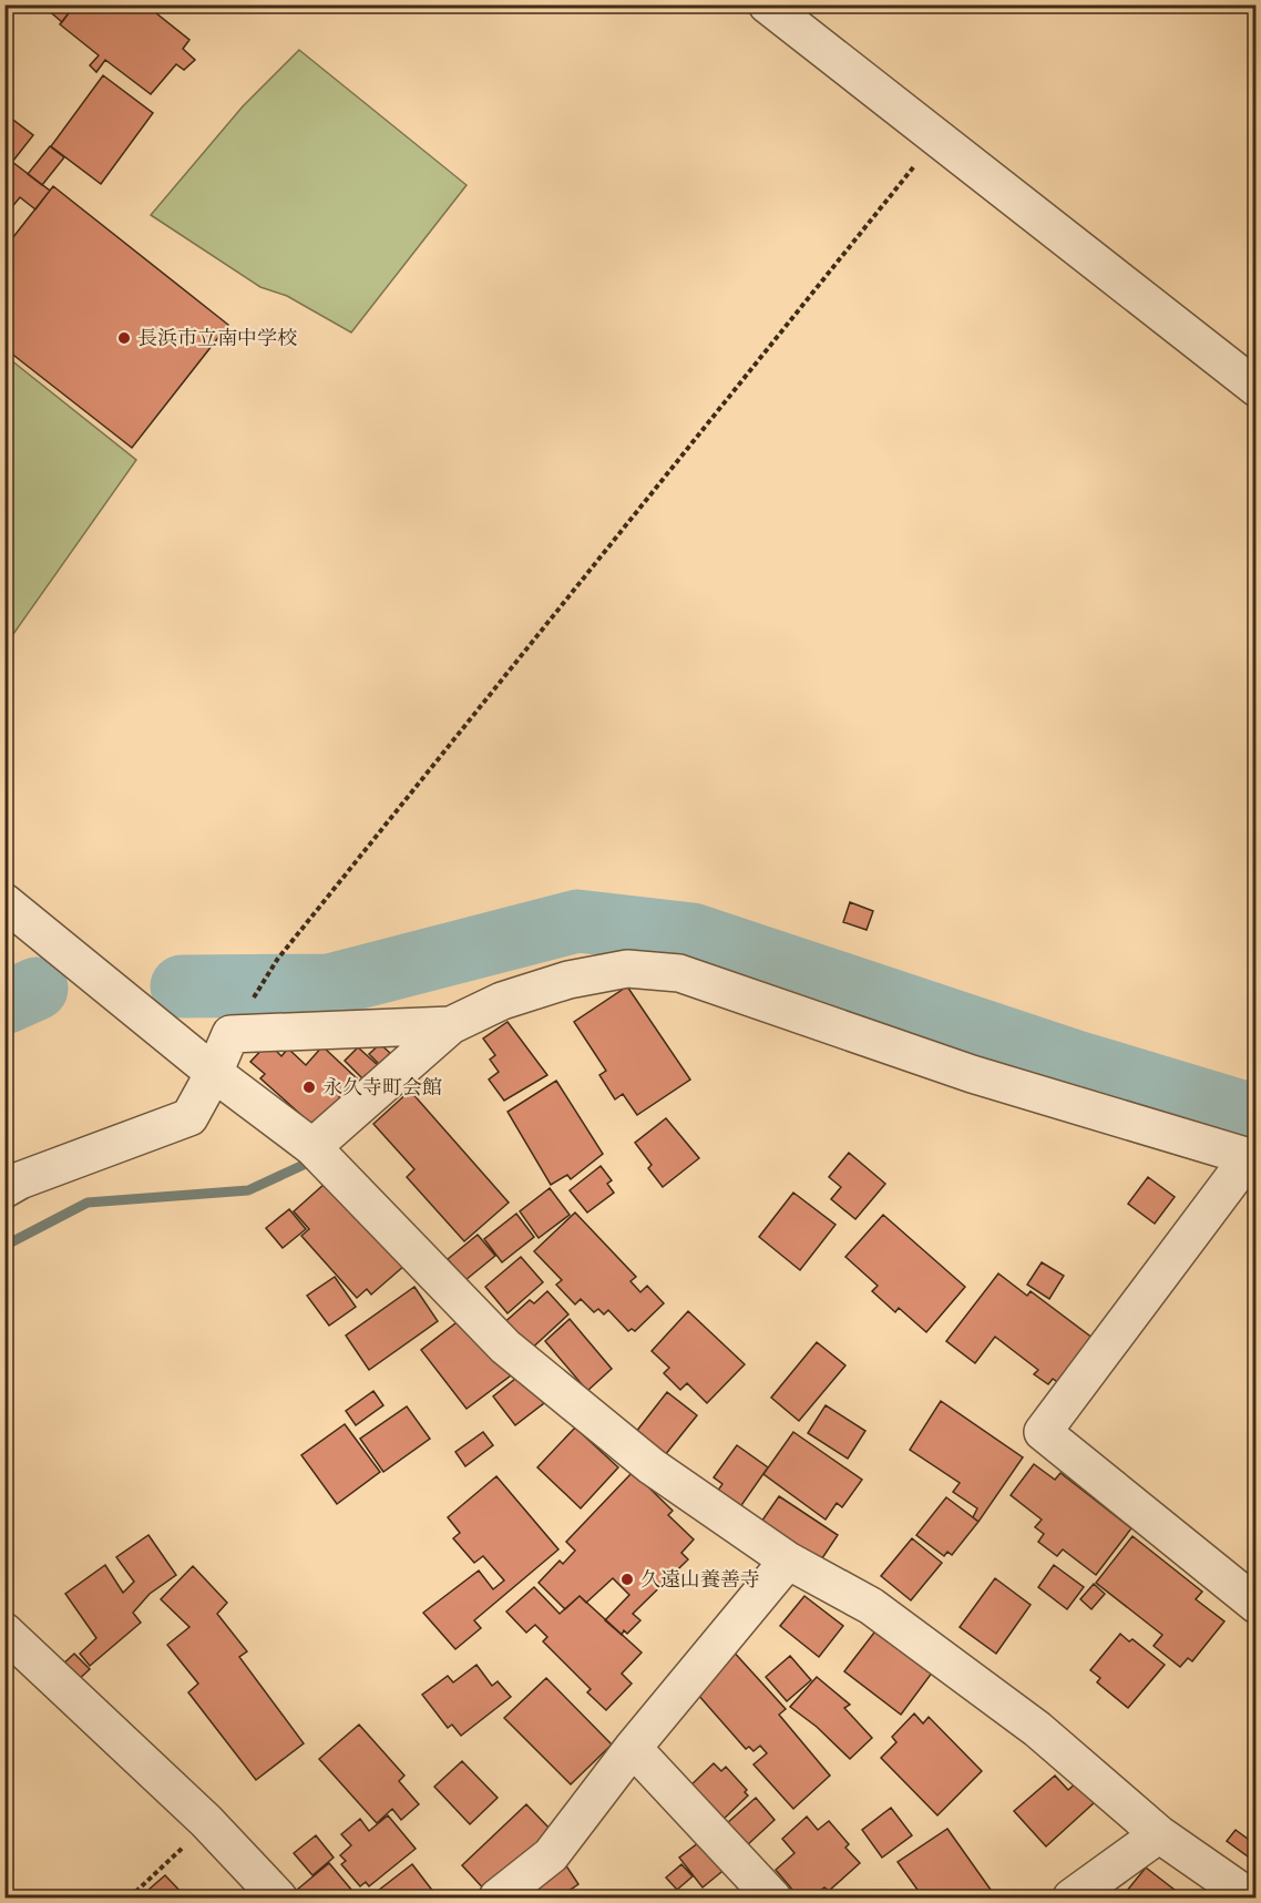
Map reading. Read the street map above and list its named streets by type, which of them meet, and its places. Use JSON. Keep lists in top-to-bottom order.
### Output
{
  "places": ["長浜市立南中学校", "永久寺町会館", "久遠山養善寺"]
}
